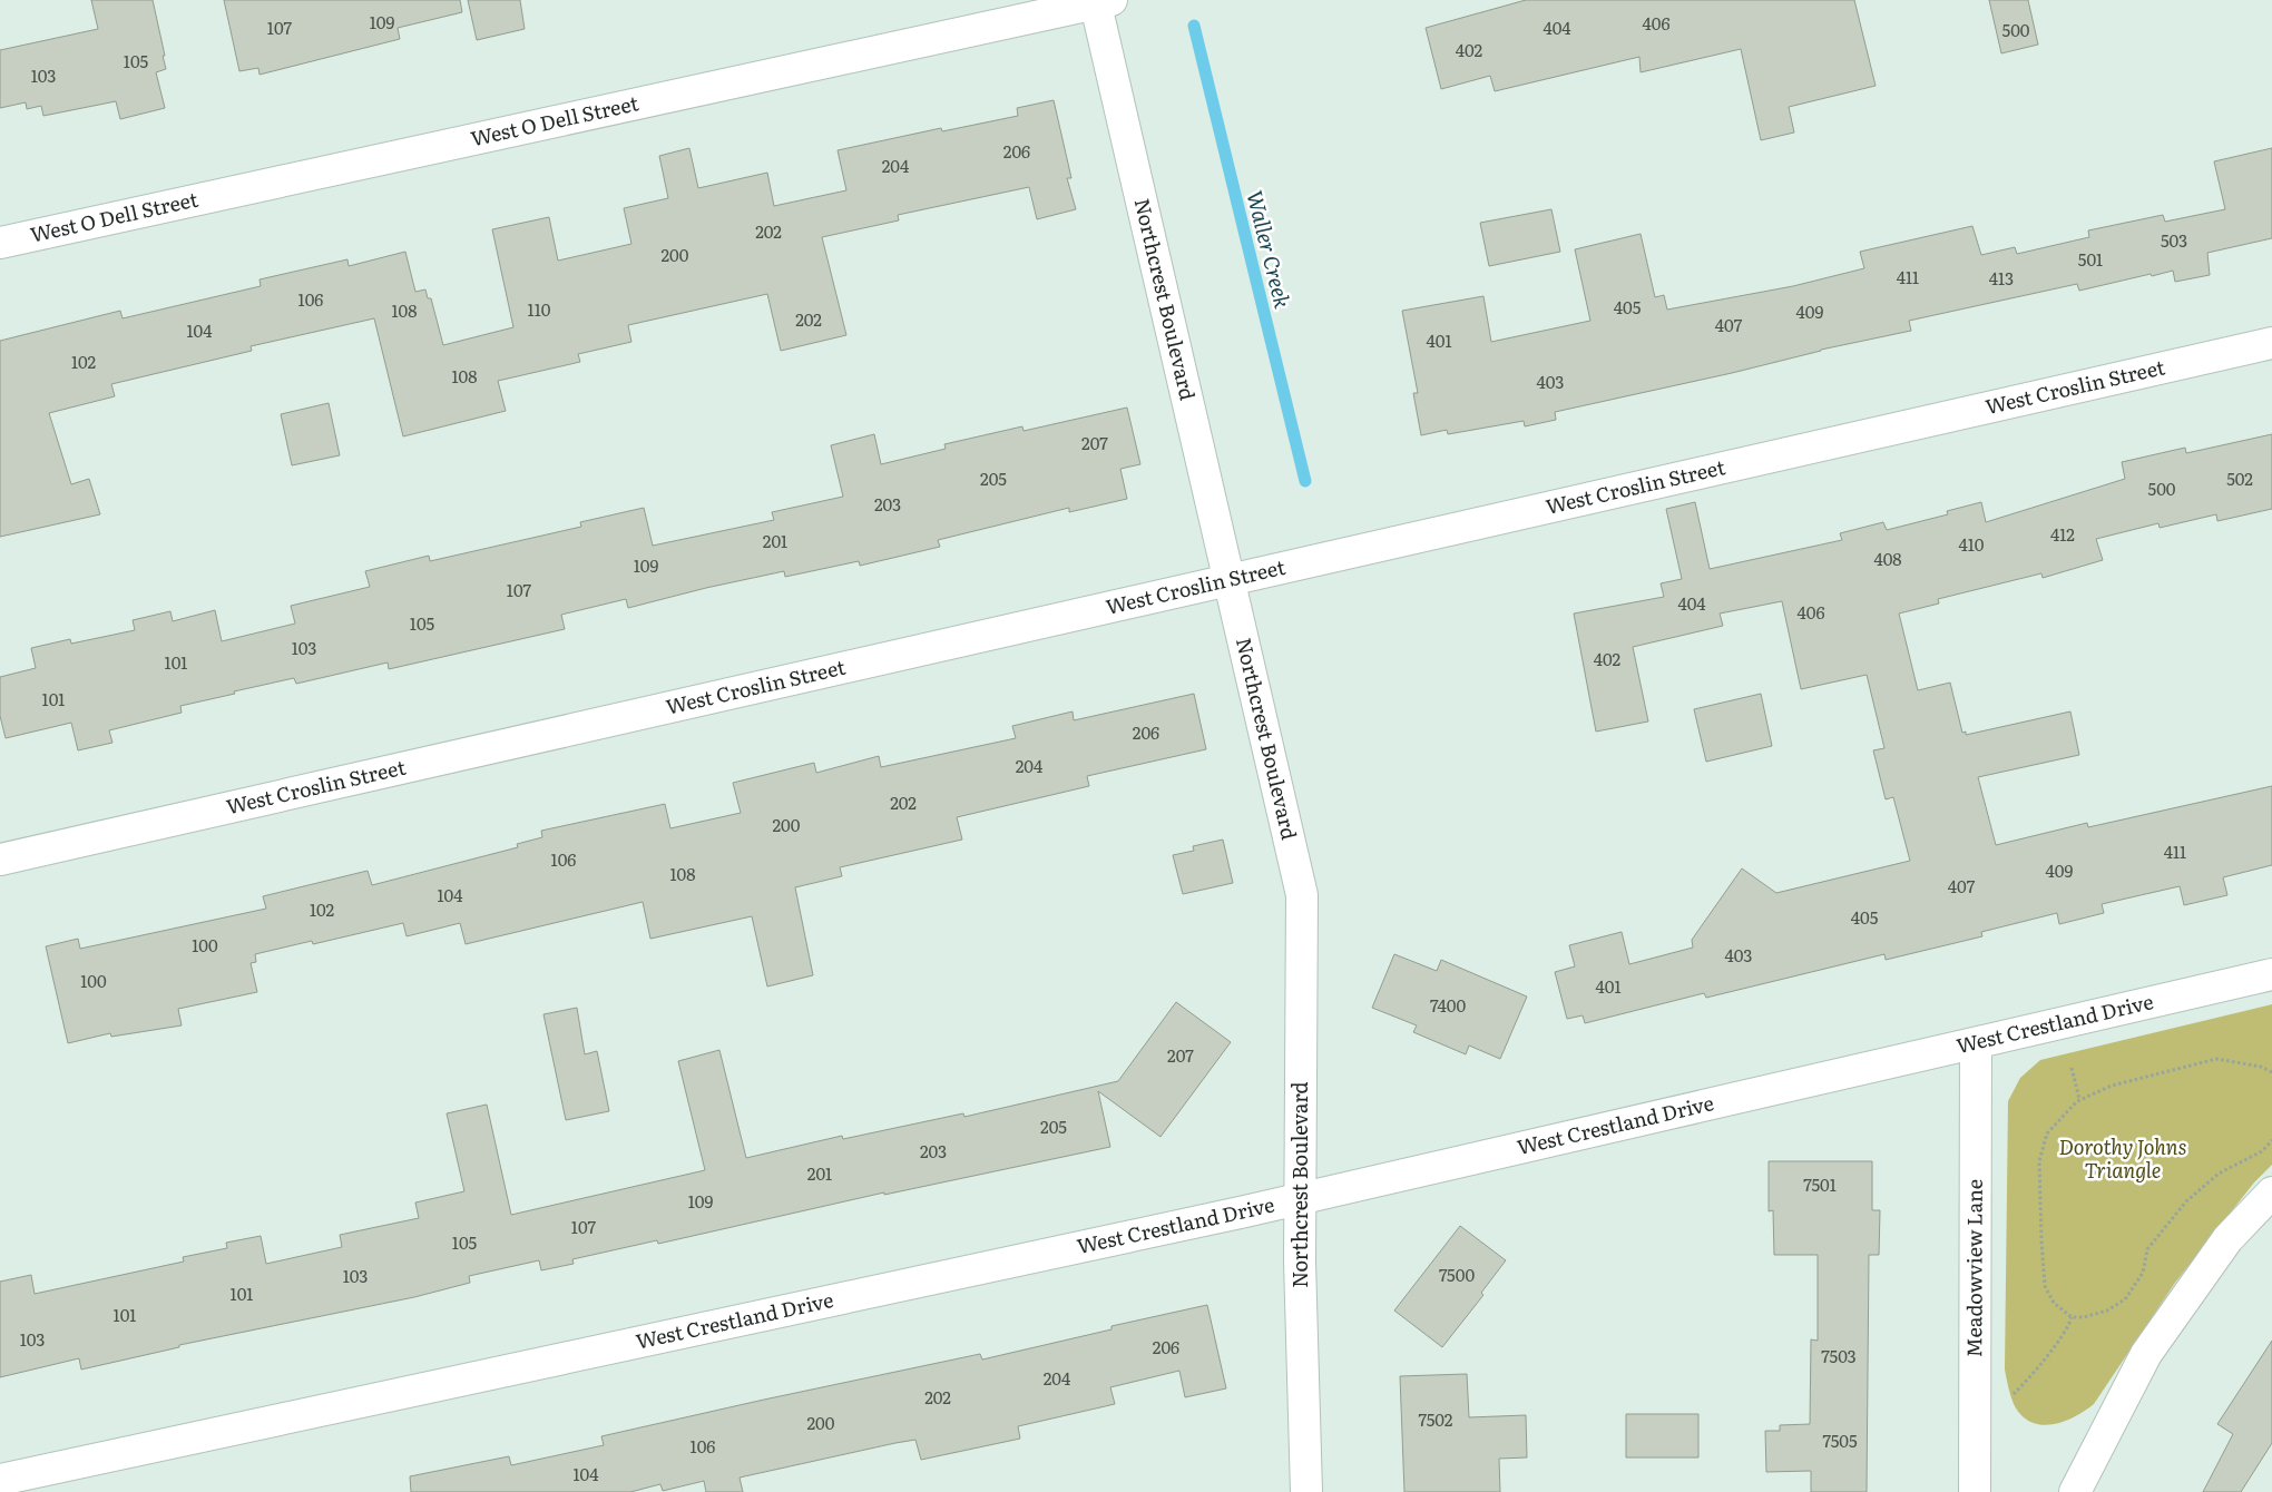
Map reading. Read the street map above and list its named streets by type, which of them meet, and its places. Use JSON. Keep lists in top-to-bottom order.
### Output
{
  "streets": {
    "street": [
      "West O Dell Street",
      "Northcrest Boulevard",
      "West Croslin Street",
      "West Crestland Drive",
      "Meadowview Lane"
    ]
  },
  "crossings": [
    ["West O Dell Street", "Northcrest Boulevard"],
    ["Northcrest Boulevard", "West Croslin Street"],
    ["Northcrest Boulevard", "West Crestland Drive"],
    ["West Crestland Drive", "Meadowview Lane"]
  ],
  "water": ["Waller Creek"],
  "parks": ["Dorothy Johns Triangle"],
  "house_numbers": [
    "109",
    "406",
    "107",
    "404",
    "500",
    "402",
    "105",
    "103",
    "206",
    "204",
    "202",
    "503",
    "200",
    "501",
    "411",
    "413",
    "106",
    "405",
    "110",
    "108",
    "409",
    "202",
    "407",
    "104",
    "401",
    "102",
    "108",
    "403",
    "207",
    "205",
    "502",
    "500",
    "203",
    "412",
    "201",
    "410",
    "408",
    "109",
    "107",
    "404",
    "406",
    "105",
    "103",
    "402",
    "101",
    "101",
    "206",
    "204",
    "202",
    "200",
    "411",
    "106",
    "409",
    "108",
    "407",
    "104",
    "102",
    "405",
    "100",
    "403",
    "100",
    "401",
    "7400",
    "207",
    "205",
    "203",
    "201",
    "7501",
    "109",
    "107",
    "105",
    "7500",
    "103",
    "101",
    "101",
    "103",
    "206",
    "7503",
    "204",
    "202",
    "7502",
    "200",
    "7505",
    "106",
    "104"
  ]
}
